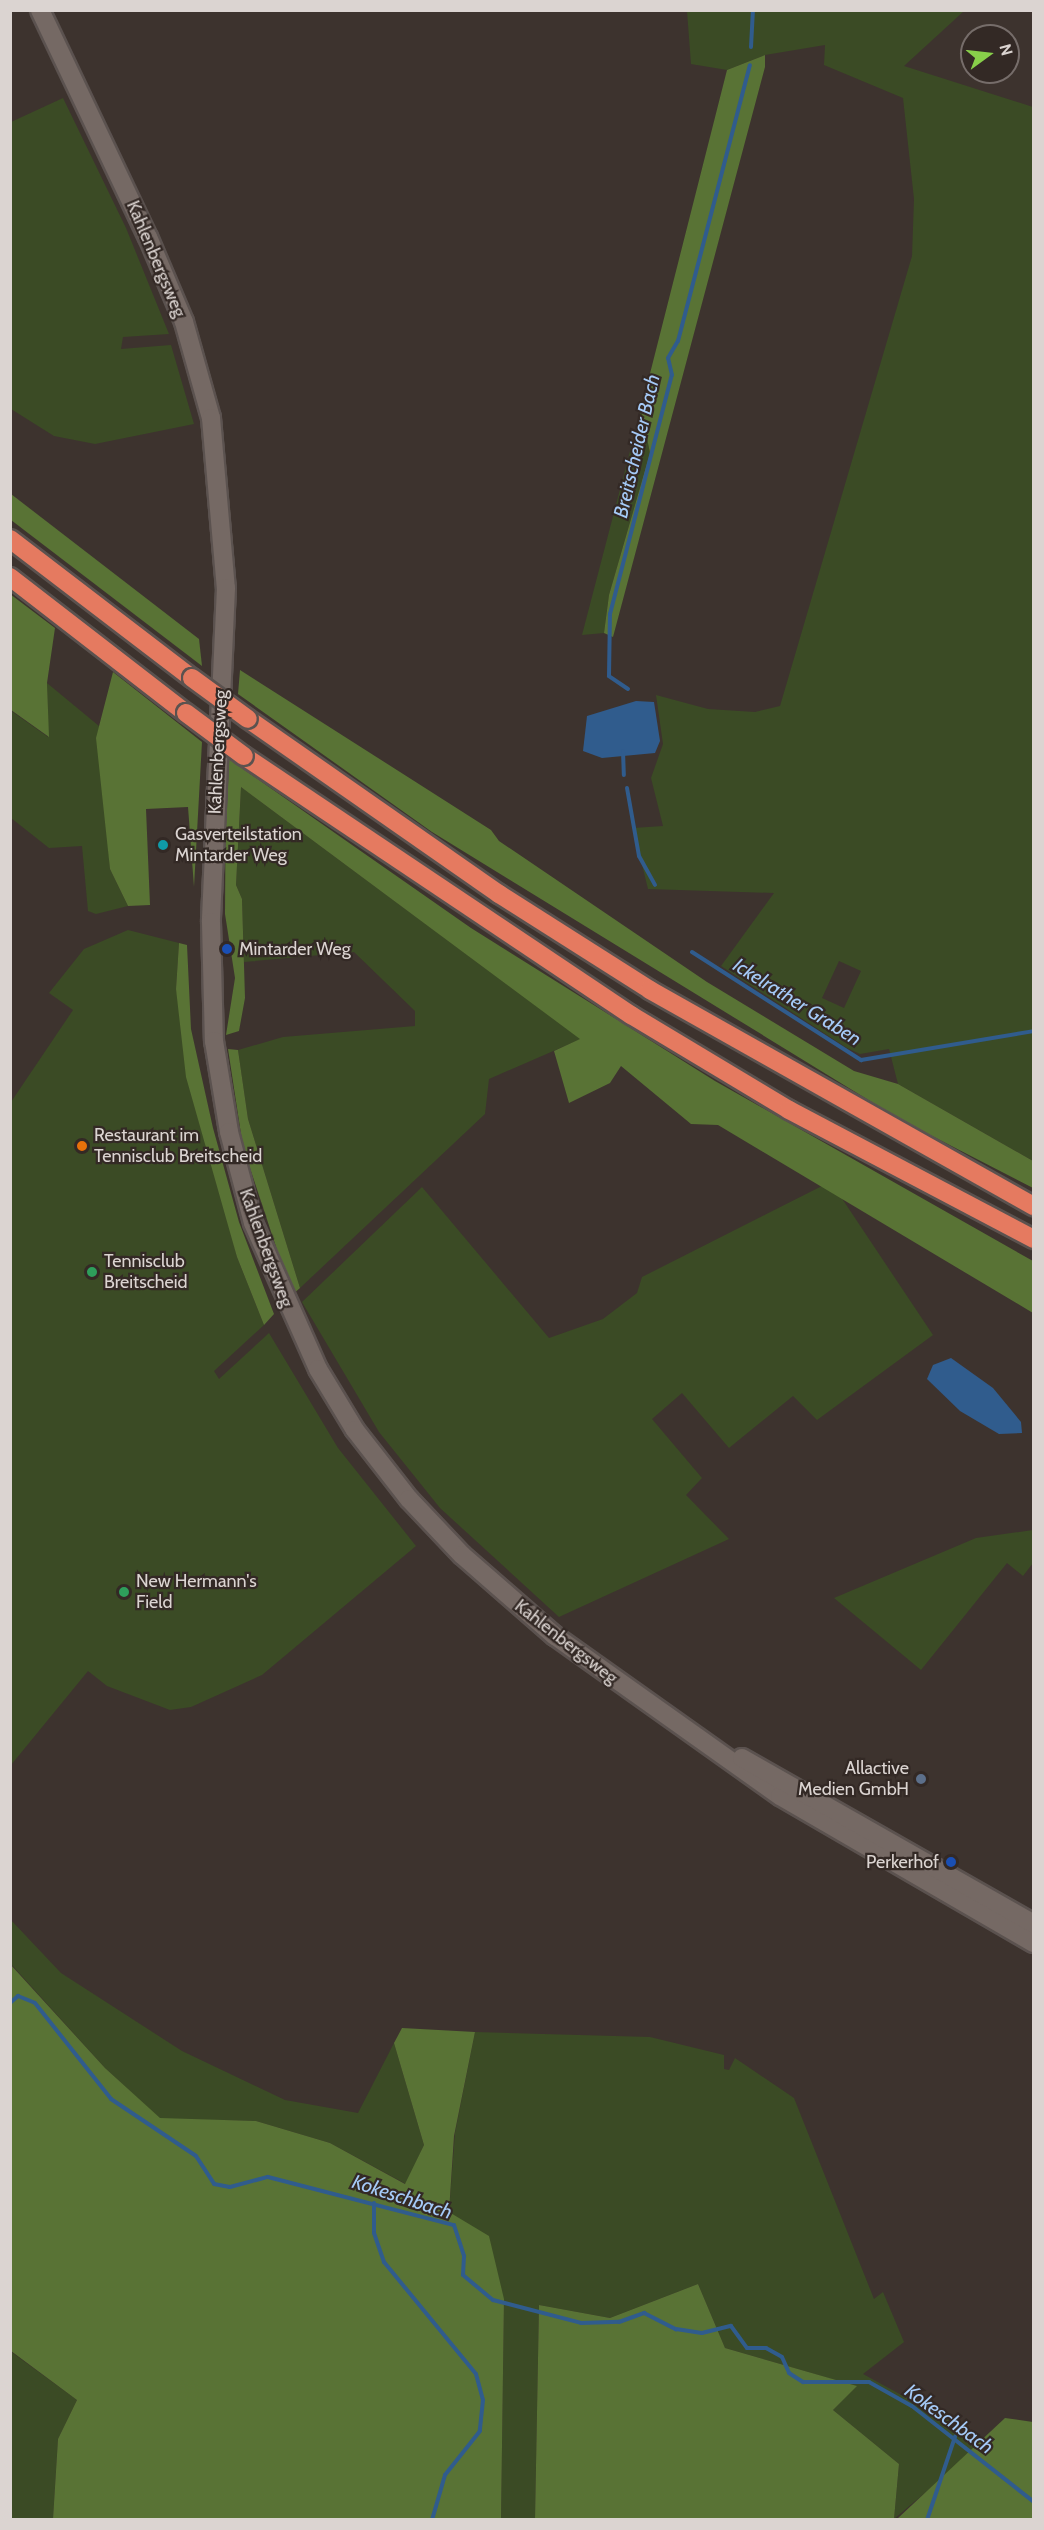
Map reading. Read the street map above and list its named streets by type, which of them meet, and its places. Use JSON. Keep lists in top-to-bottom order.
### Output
{
  "streets": {
    "street": ["Kahlenbergsweg"]
  },
  "water": ["Breitscheider Bach", "Ickelrather Graben", "Kokeschbach"],
  "places": [
    "Gasverteilstation Mintarder Weg",
    "Mintarder Weg",
    "Restaurant im Tennisclub Breitscheid",
    "Tennisclub Breitscheid",
    "New Hermann's Field",
    "Allactive Medien GmbH",
    "Perkerhof"
  ],
  "north": "right"
}
